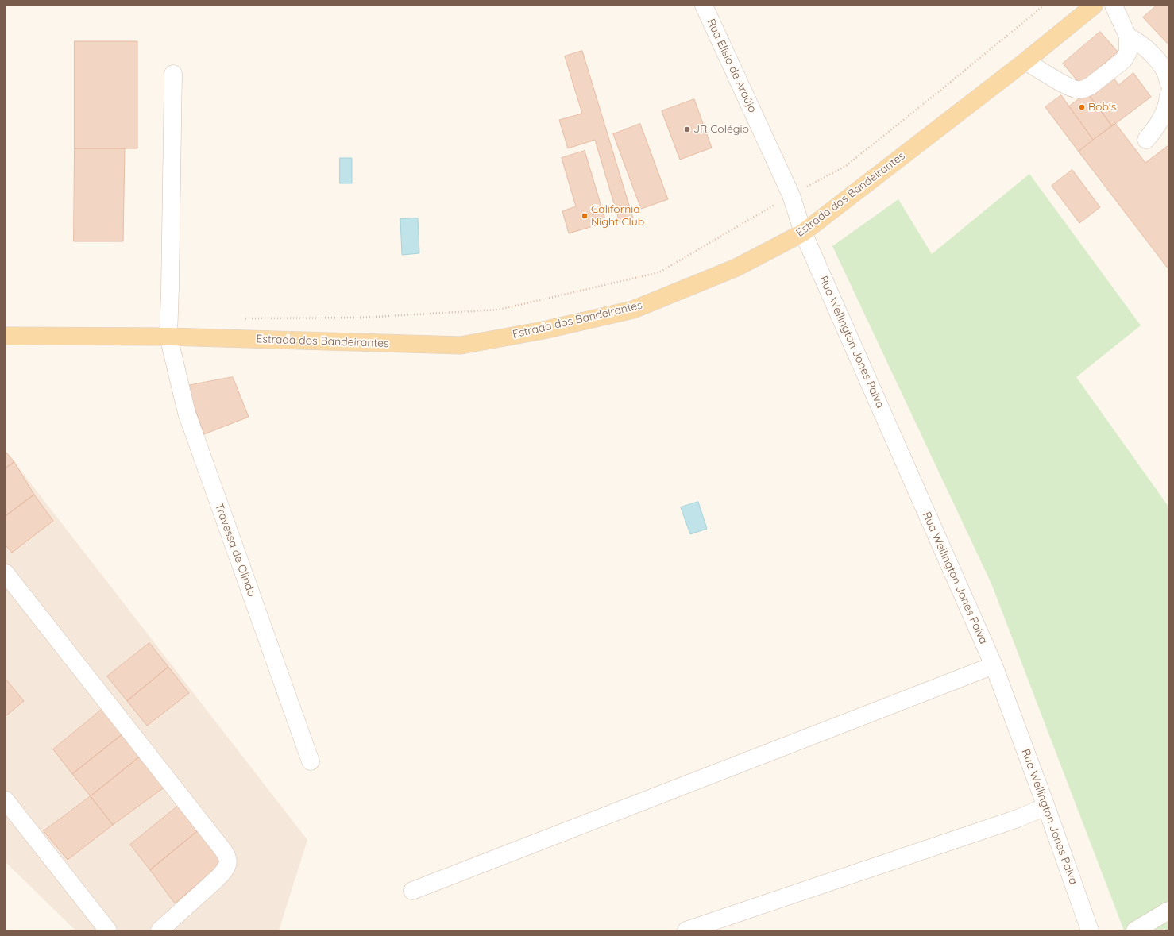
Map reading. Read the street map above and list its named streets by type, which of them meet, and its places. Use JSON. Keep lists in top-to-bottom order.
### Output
{
  "streets": {
    "main road": ["Estrada dos Bandeirantes"],
    "street": ["Rua Elísio de Araújo", "Rua Wellington Jones Paiva", "Travessa de Olindo"]
  },
  "crossings": [
    ["Rua Elísio de Araújo", "Estrada dos Bandeirantes"],
    ["Rua Elísio de Araújo", "Rua Wellington Jones Paiva"],
    ["Estrada dos Bandeirantes", "Rua Wellington Jones Paiva"],
    ["Estrada dos Bandeirantes", "Travessa de Olindo"]
  ],
  "places": ["Bob's", "JR Colégio", "California Night Club"]
}
